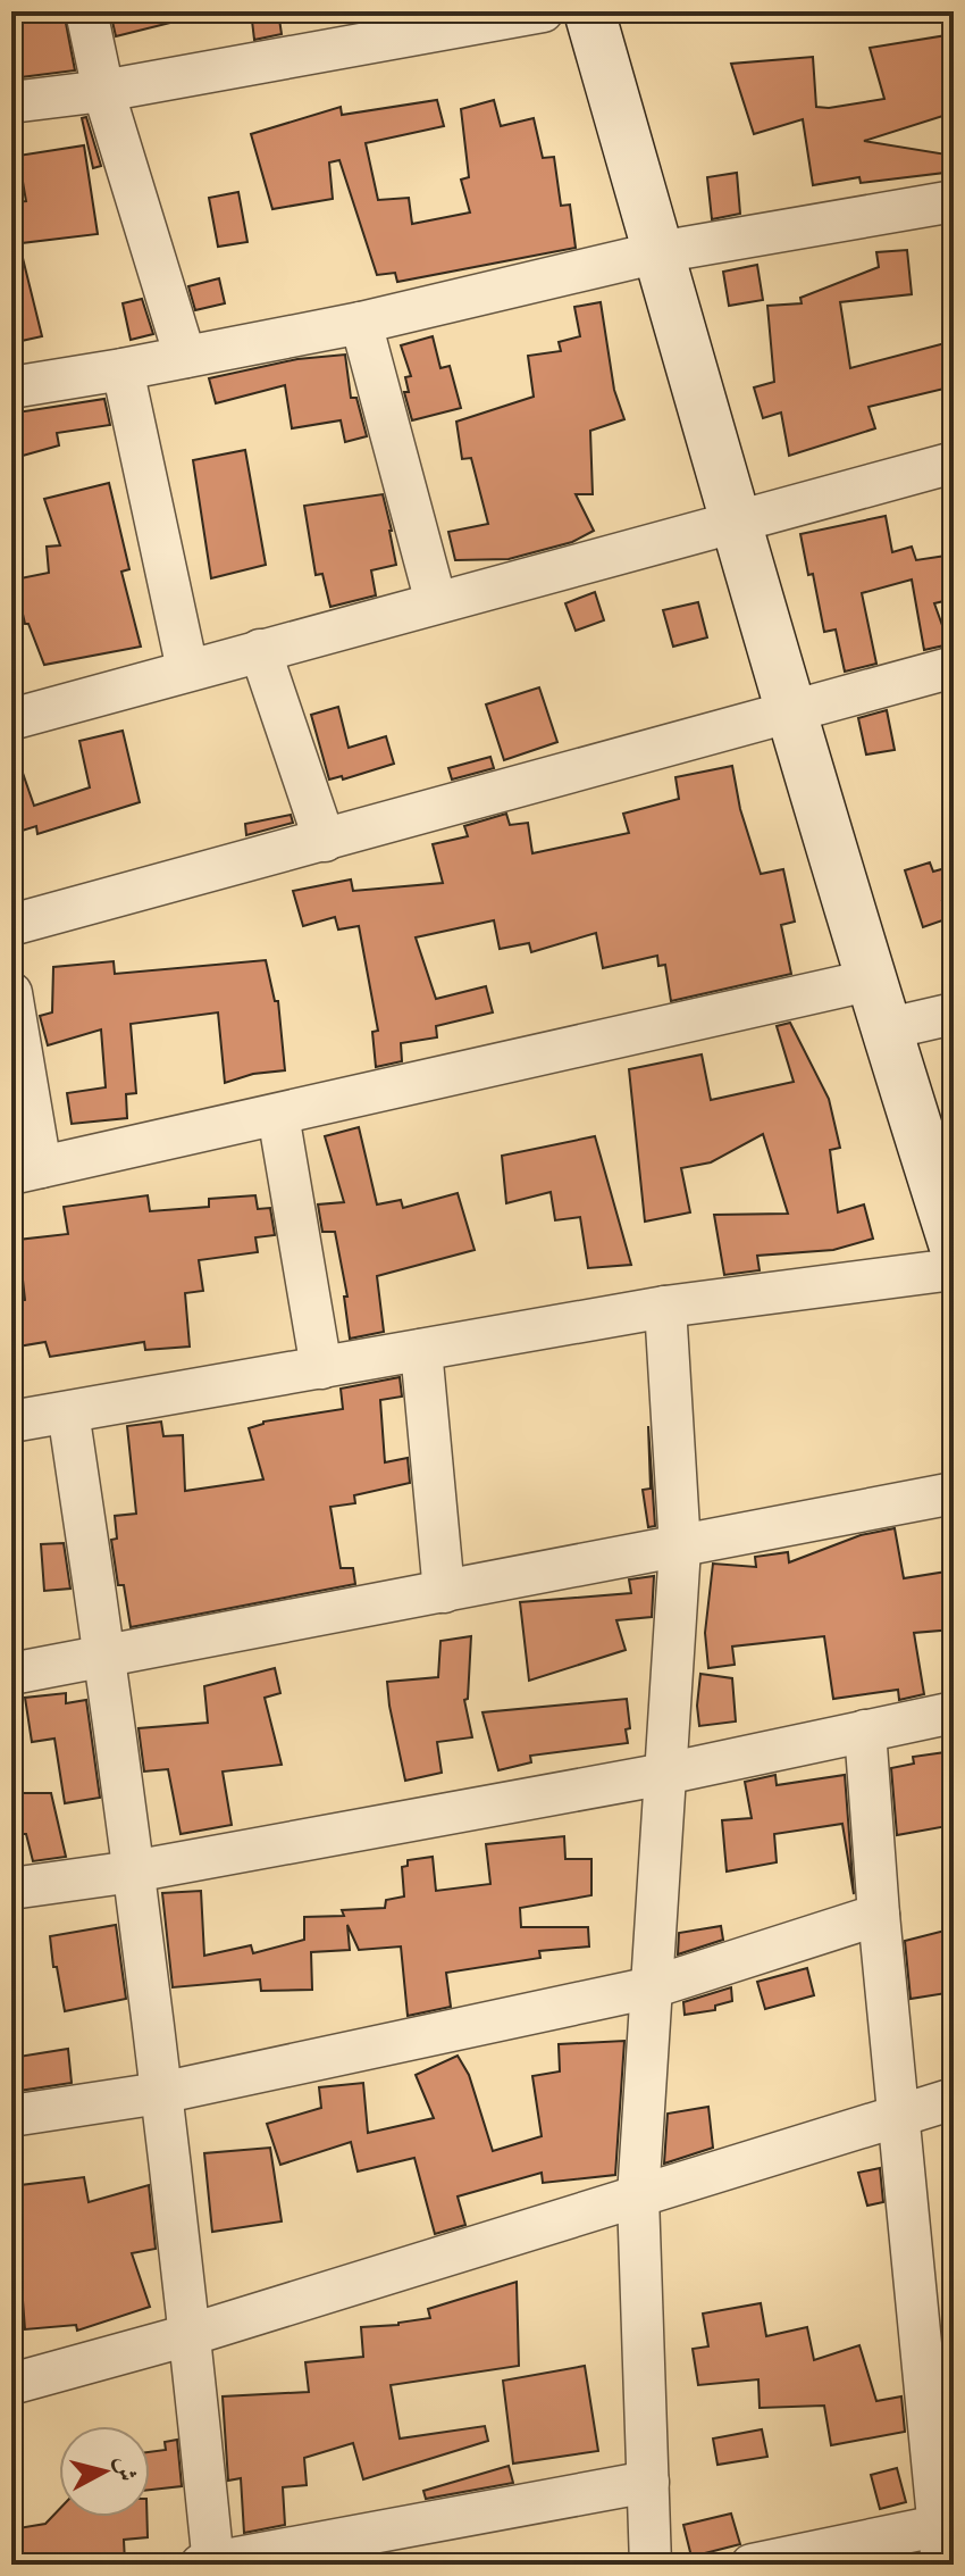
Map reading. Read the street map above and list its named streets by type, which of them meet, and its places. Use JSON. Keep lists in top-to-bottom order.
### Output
{
  "north": "right"
}
